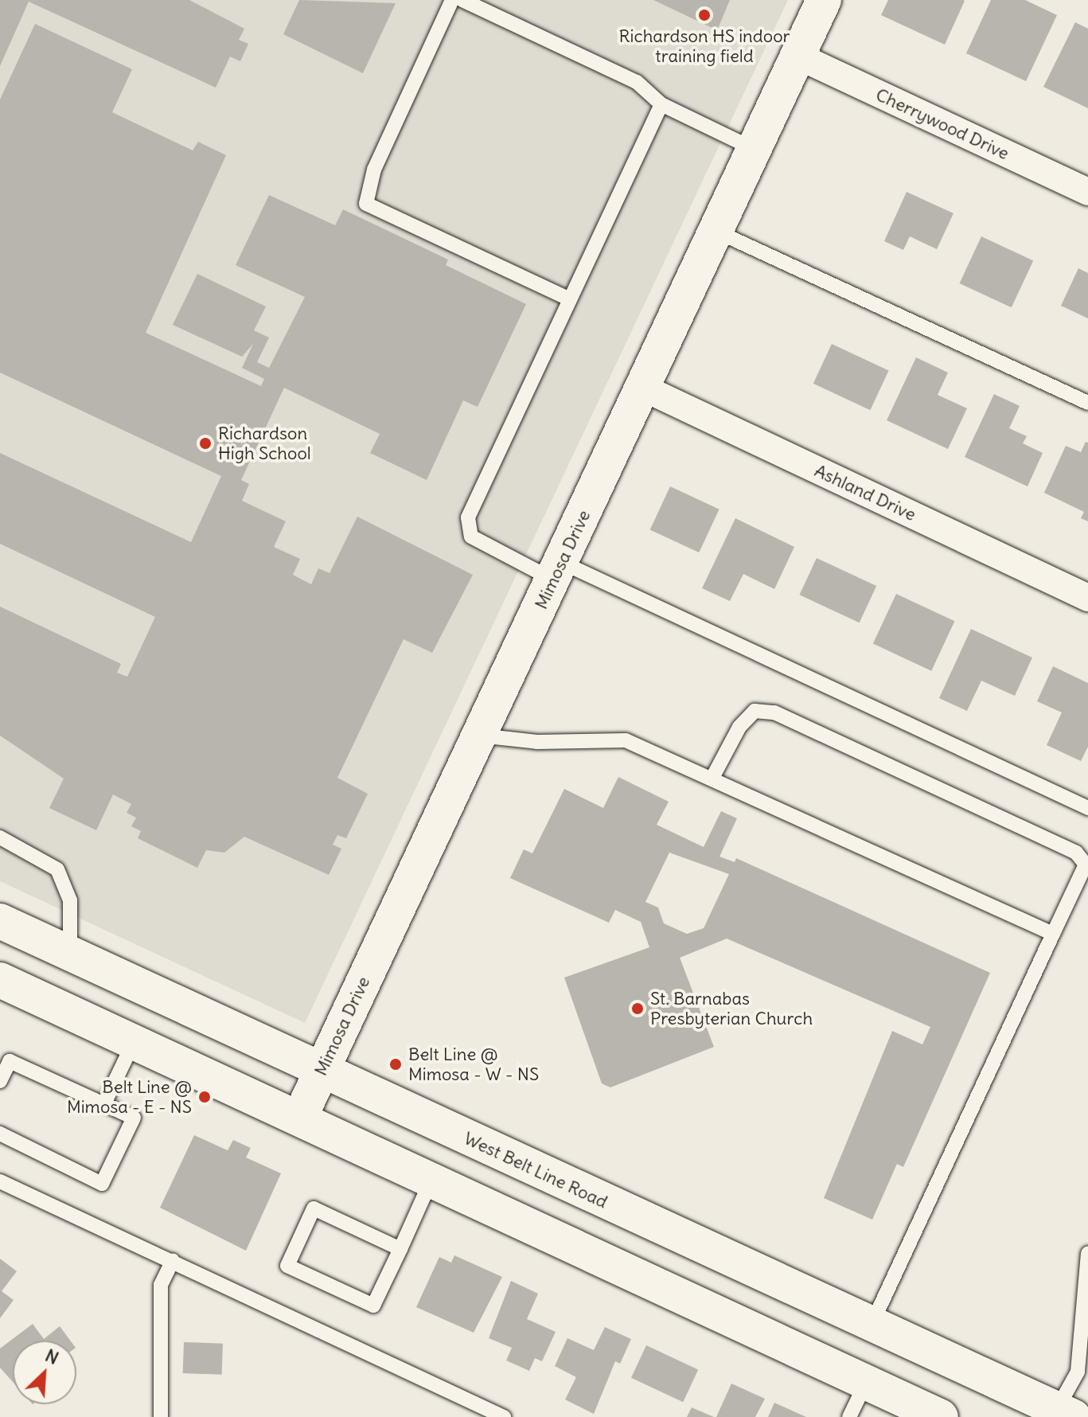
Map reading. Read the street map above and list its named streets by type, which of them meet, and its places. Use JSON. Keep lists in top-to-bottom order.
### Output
{
  "streets": {
    "main road": ["Mimosa Drive", "West Belt Line Road"],
    "street": ["Cherrywood Drive", "Ashland Drive"]
  },
  "crossings": [
    ["Cherrywood Drive", "Mimosa Drive"],
    ["Ashland Drive", "Mimosa Drive"],
    ["Mimosa Drive", "West Belt Line Road"]
  ],
  "places": [
    "Richardson HS indoor training field",
    "Richardson High School",
    "St. Barnabas Presbyterian Church",
    "Belt Line @ Mimosa - W - NS",
    "Belt Line @ Mimosa - E - NS"
  ],
  "north": "top right"
}
